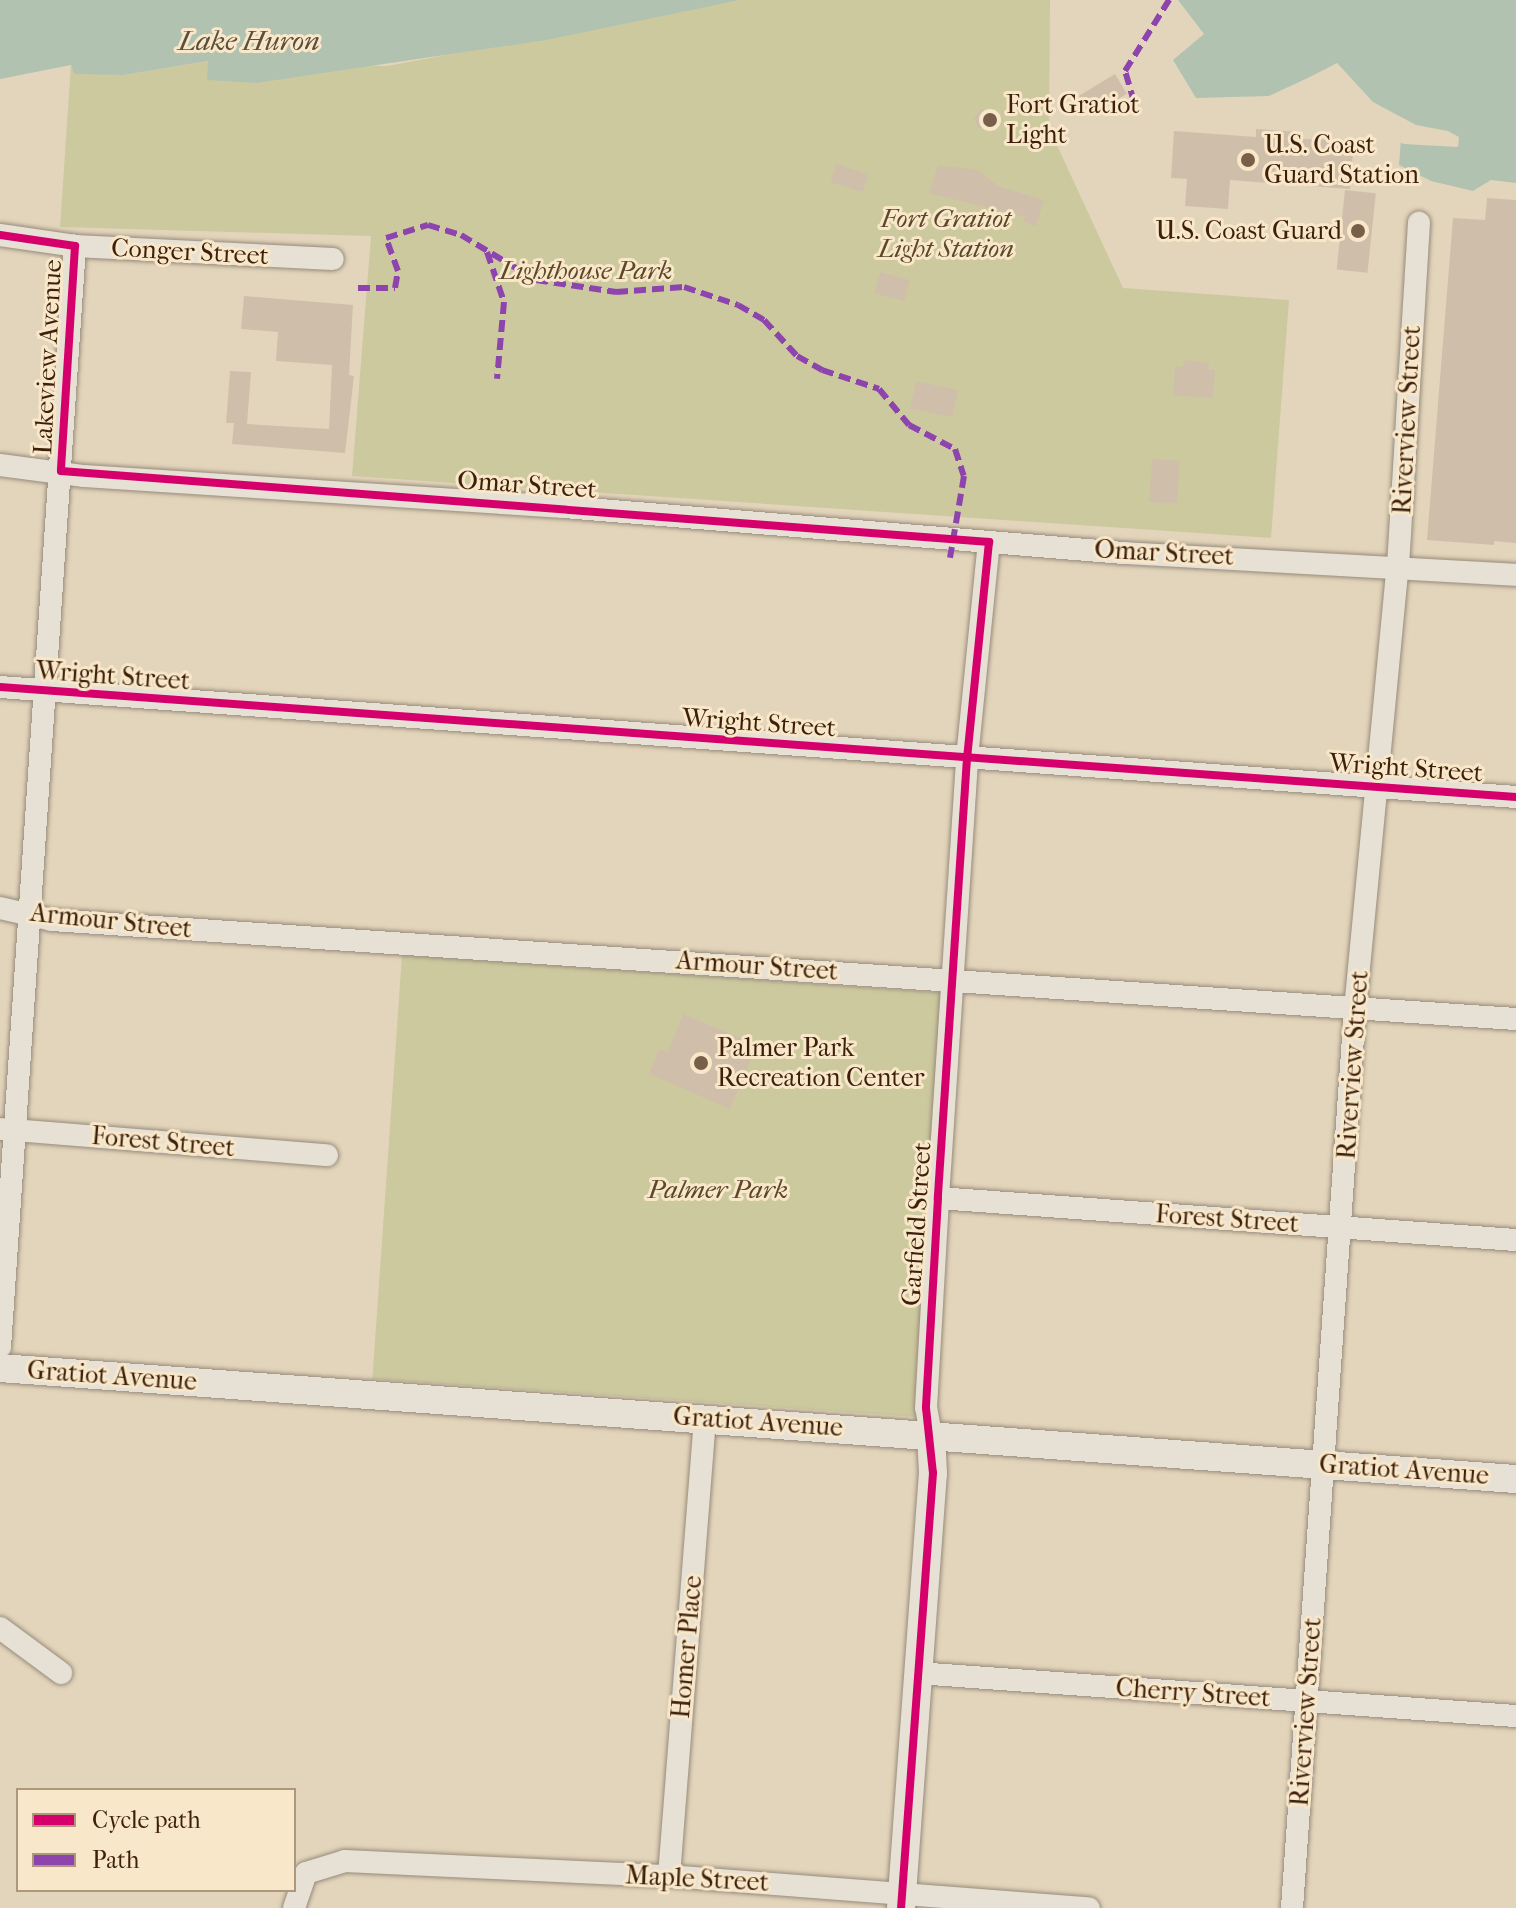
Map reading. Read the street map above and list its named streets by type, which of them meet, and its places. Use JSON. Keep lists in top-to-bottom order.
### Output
{
  "streets": {
    "street": [
      "Conger Street",
      "Lakeview Avenue",
      "Riverview Street",
      "Omar Street",
      "Wright Street",
      "Armour Street",
      "Forest Street",
      "Garfield Street",
      "Gratiot Avenue",
      "Homer Place",
      "Cherry Street",
      "Maple Street"
    ]
  },
  "crossings": [
    ["Conger Street", "Lakeview Avenue"],
    ["Lakeview Avenue", "Omar Street"],
    ["Lakeview Avenue", "Wright Street"],
    ["Lakeview Avenue", "Armour Street"],
    ["Lakeview Avenue", "Forest Street"],
    ["Riverview Street", "Omar Street"],
    ["Riverview Street", "Wright Street"],
    ["Riverview Street", "Armour Street"],
    ["Riverview Street", "Forest Street"],
    ["Riverview Street", "Gratiot Avenue"],
    ["Riverview Street", "Cherry Street"],
    ["Omar Street", "Garfield Street"],
    ["Wright Street", "Garfield Street"],
    ["Armour Street", "Garfield Street"],
    ["Forest Street", "Garfield Street"],
    ["Garfield Street", "Gratiot Avenue"],
    ["Garfield Street", "Cherry Street"],
    ["Garfield Street", "Maple Street"],
    ["Gratiot Avenue", "Homer Place"],
    ["Homer Place", "Maple Street"]
  ],
  "water": ["Lake Huron"],
  "parks": ["Fort Gratiot Light Station", "Lighthouse Park", "Palmer Park"],
  "places": [
    "Fort Gratiot Light",
    "U.S. Coast Guard Station",
    "U.S. Coast Guard",
    "Palmer Park Recreation Center"
  ],
  "legend": ["Cycle path", "Path"]
}
